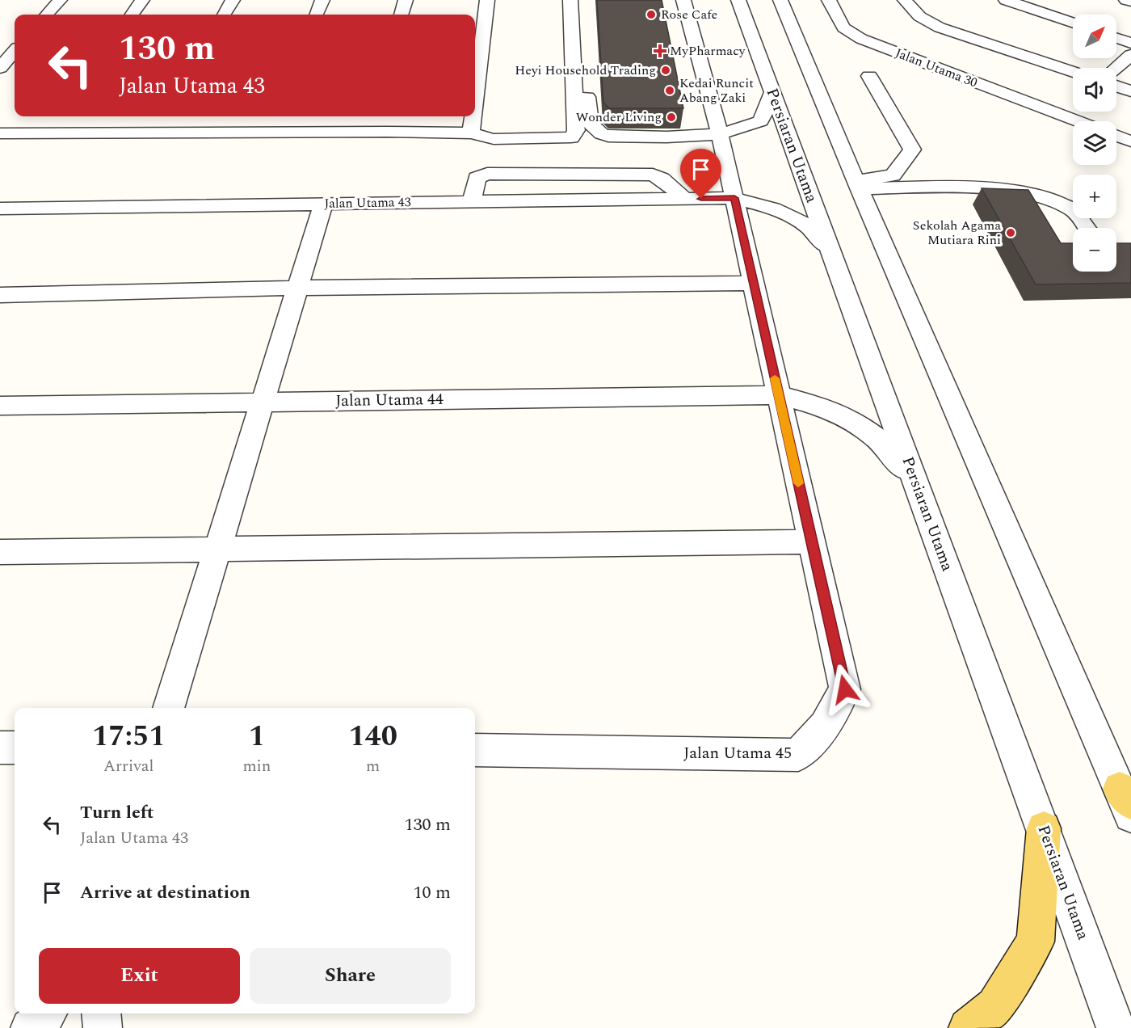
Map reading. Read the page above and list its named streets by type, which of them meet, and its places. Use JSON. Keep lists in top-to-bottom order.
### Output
{
  "streets": {
    "street": [
      "Jalan Utama 30",
      "Persiaran Utama",
      "Jalan Utama 43",
      "Jalan Utama 44",
      "Jalan Utama 45"
    ]
  },
  "crossings": [
    ["Persiaran Utama", "Jalan Utama 43"],
    ["Persiaran Utama", "Jalan Utama 44"],
    ["Jalan Utama 43", "Jalan Utama 45"],
    ["Jalan Utama 44", "Jalan Utama 45"]
  ],
  "places": {
    "other": [
      "Rose Cafe",
      "Heyi Household Trading",
      "Kedai Runcit Abang Zaki",
      "Wonder Living",
      "Sekolah Agama Mutiara Rini"
    ],
    "health": ["MyPharmacy"]
  },
  "north": "top right",
  "page": {
    "map_buttons": ["+", "−"],
    "turn": ["130 m", "Jalan Utama 43"],
    "eta": [
      "17:51",
      "Arrival",
      "1",
      "min",
      "140",
      "m"
    ],
    "list": [
      {
        "name": "Turn left",
        "note": "Jalan Utama 43",
        "value": "130 m"
      },
      {
        "name": "Arrive at destination",
        "value": "10 m"
      }
    ],
    "buttons": ["Exit", "Share"]
  }
}
